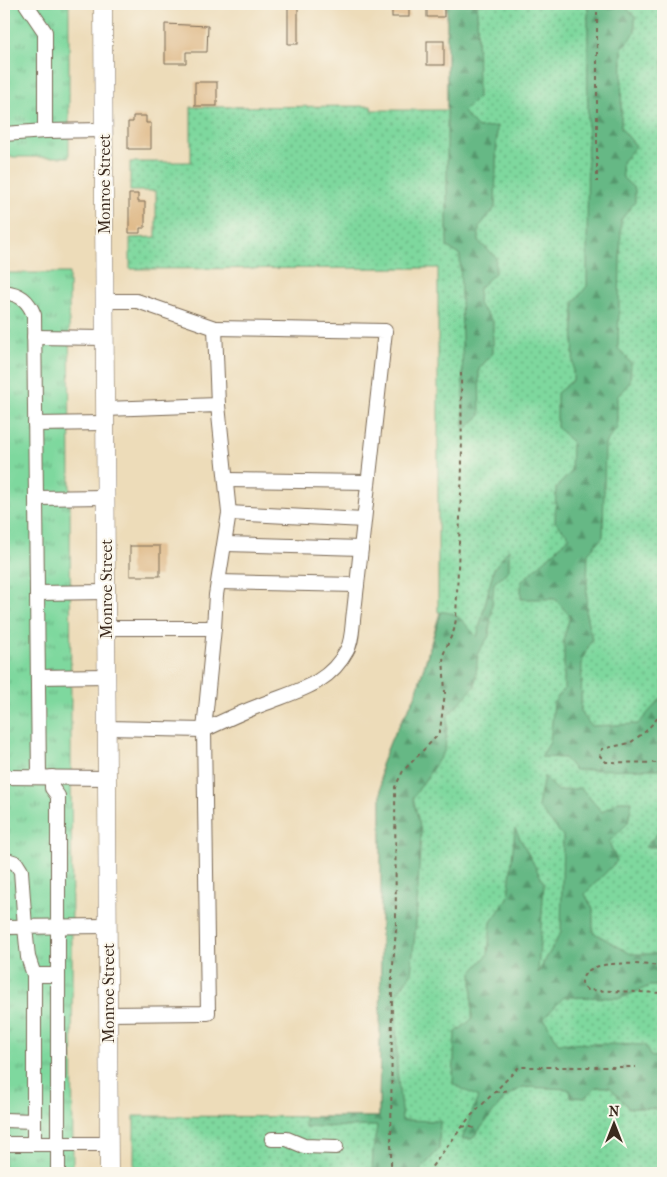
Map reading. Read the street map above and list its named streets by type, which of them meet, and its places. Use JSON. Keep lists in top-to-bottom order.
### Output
{
  "streets": {
    "main road": ["Monroe Street"]
  },
  "north": "top"
}
